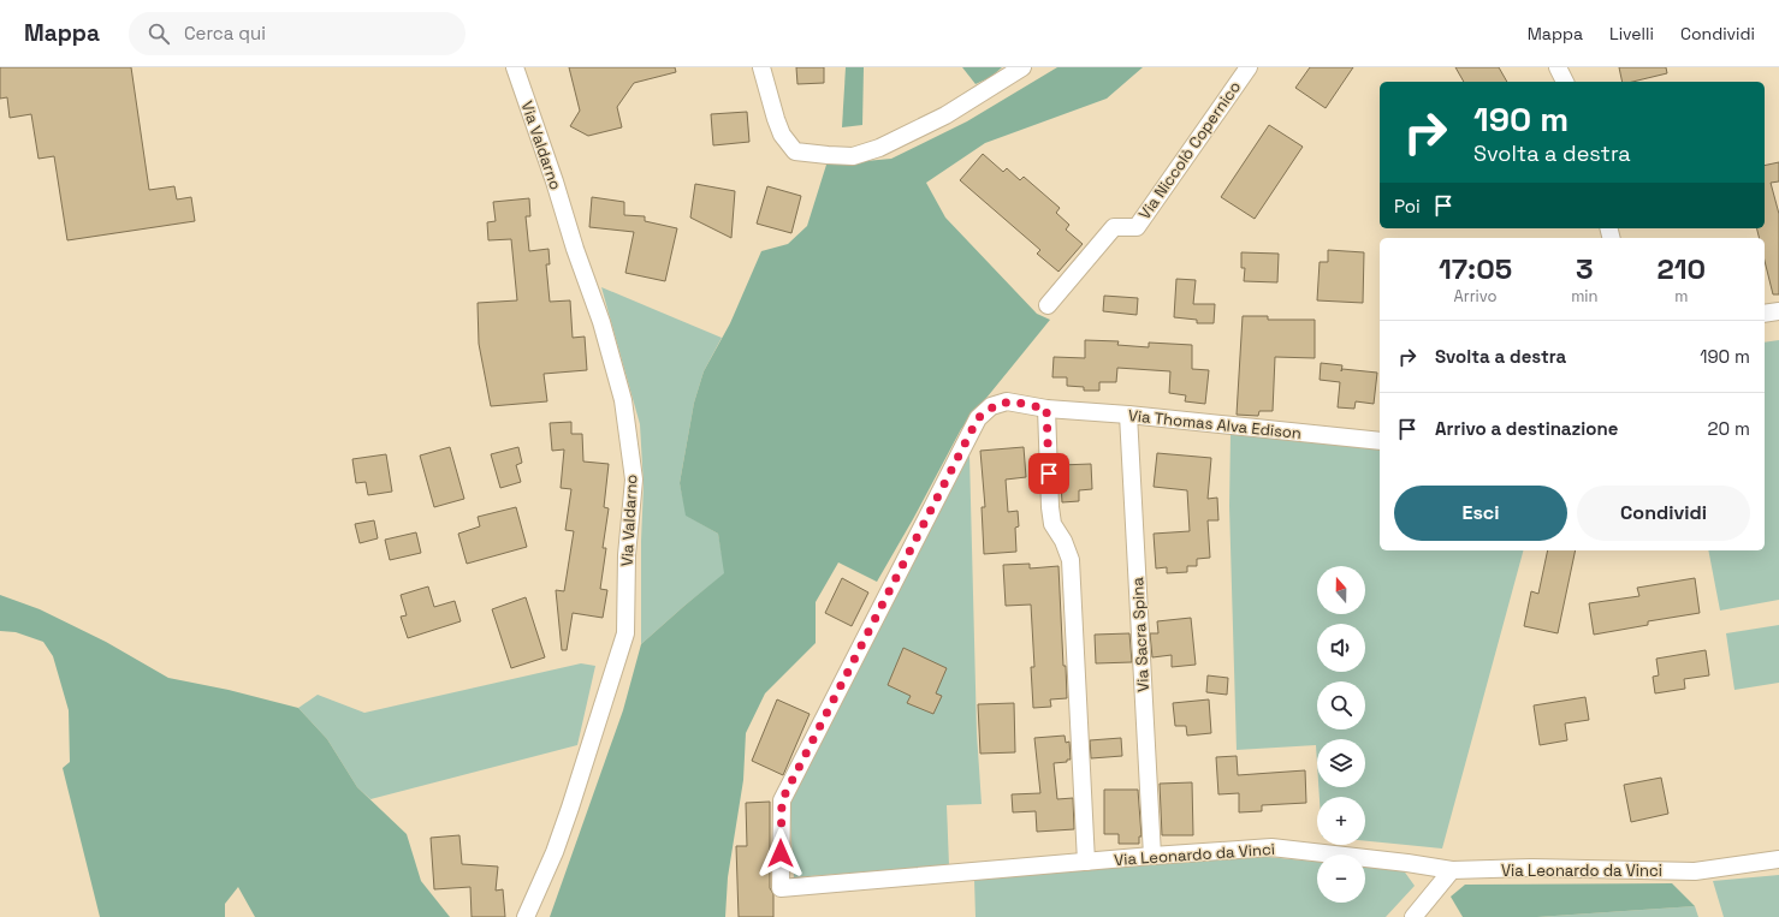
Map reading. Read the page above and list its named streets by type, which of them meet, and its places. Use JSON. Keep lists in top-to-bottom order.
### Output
{
  "streets": {
    "street": [
      "Via Valdarno",
      "Via Niccolò Copernico",
      "Via Thomas Alva Edison",
      "Via Sacra Spina",
      "Via Leonardo da Vinci"
    ]
  },
  "crossings": [
    ["Via Thomas Alva Edison", "Via Sacra Spina"],
    ["Via Thomas Alva Edison", "Via Leonardo da Vinci"],
    ["Via Sacra Spina", "Via Leonardo da Vinci"]
  ],
  "north": "top",
  "page": {
    "header": "Mappa",
    "search": "Cerca qui",
    "nav": ["Mappa", "Livelli", "Condividi"],
    "turn": ["190 m", "Svolta a destra"],
    "then": "Poi",
    "eta": [
      "17:05",
      "Arrivo",
      "3",
      "min",
      "210",
      "m"
    ],
    "list": [
      {
        "name": "Svolta a destra",
        "value": "190 m"
      },
      {
        "name": "Arrivo a destinazione",
        "value": "20 m"
      }
    ],
    "buttons": ["Esci", "Condividi"],
    "map_buttons": ["+", "−"]
  }
}
